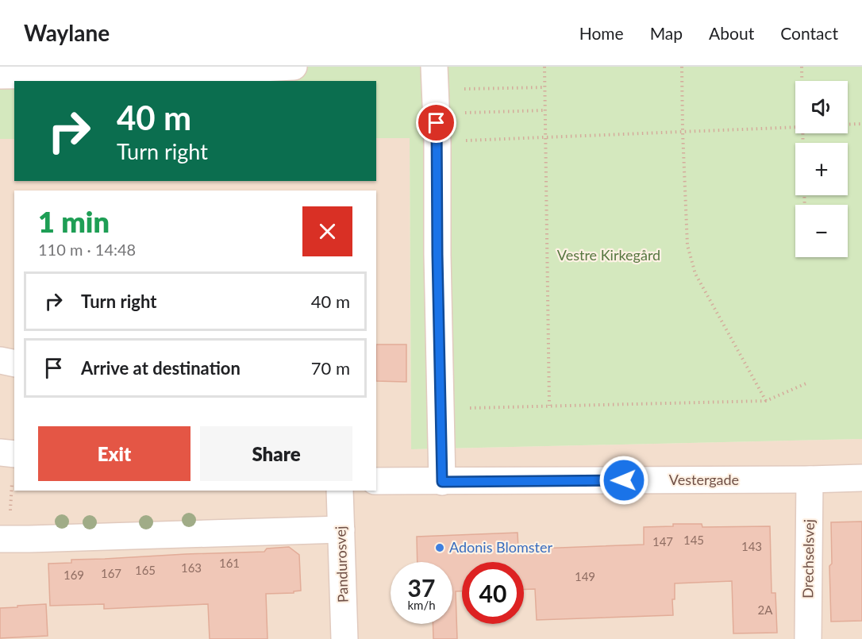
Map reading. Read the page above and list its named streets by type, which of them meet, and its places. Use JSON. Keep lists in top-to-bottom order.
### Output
{
  "streets": {
    "street": ["Vestergade", "Drechselsvej", "Pandurosvej"]
  },
  "crossings": [
    ["Vestergade", "Drechselsvej"]
  ],
  "parks": ["Vestre Kirkegård"],
  "places": ["Adonis Blomster"],
  "house_numbers": [
    "145",
    "147",
    "143",
    "161",
    "163",
    "165",
    "167",
    "169",
    "149",
    "2A"
  ],
  "page": {
    "header": "Waylane",
    "nav": [
      "Home",
      "Map",
      "About",
      "Contact"
    ],
    "map_buttons": ["+", "−"],
    "turn": ["40 m", "Turn right"],
    "heading": ["1 min", "110 m · 14:48"],
    "list": [
      {
        "name": "Turn right",
        "value": "40 m"
      },
      {
        "name": "Arrive at destination",
        "value": "70 m"
      }
    ],
    "buttons": ["Exit", "Share"],
    "speed": "37 km/h",
    "limit": "40"
  }
}
